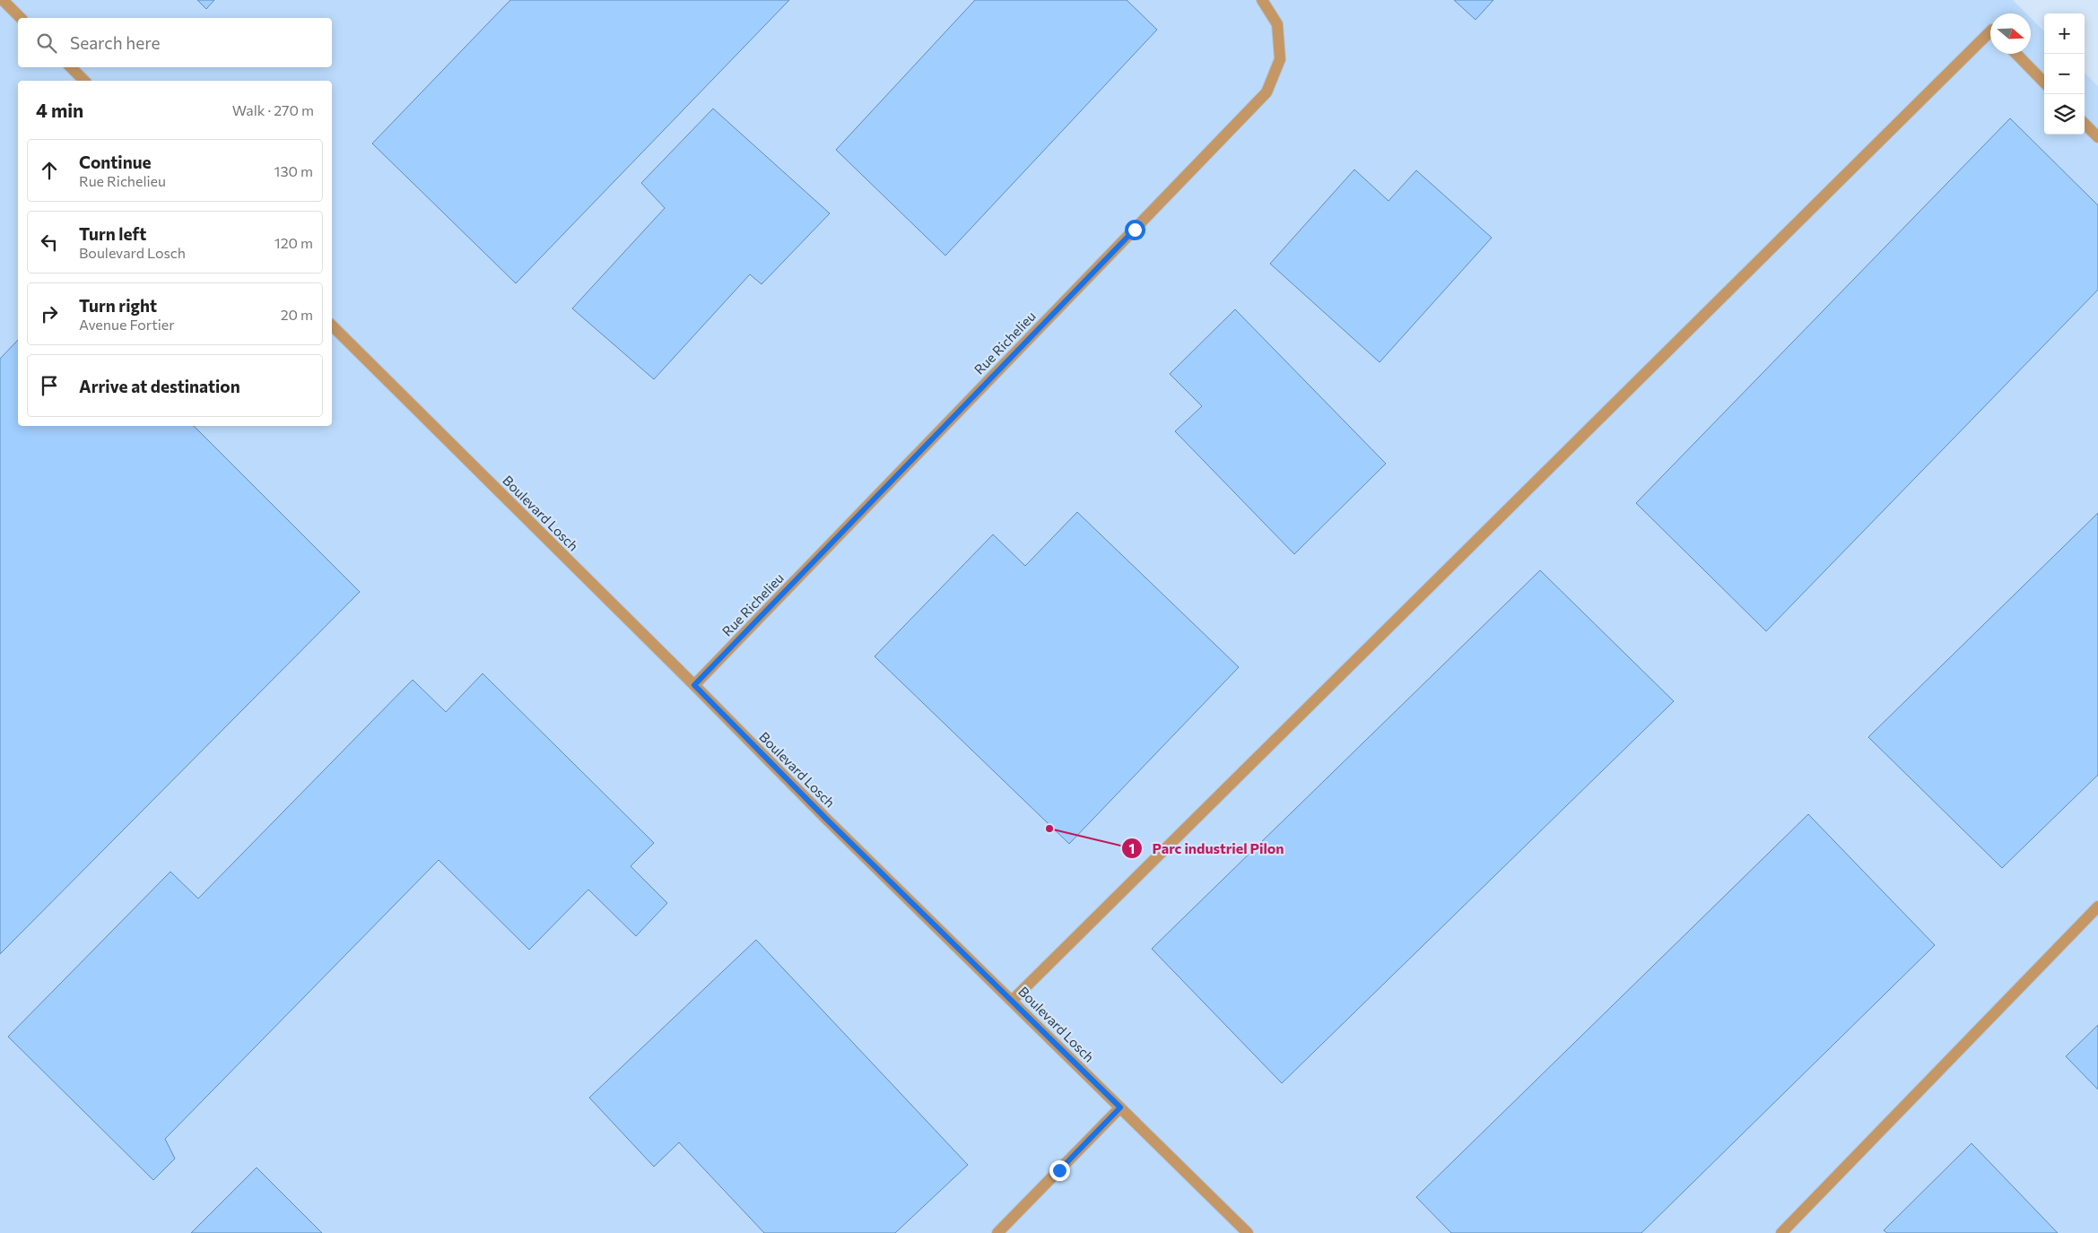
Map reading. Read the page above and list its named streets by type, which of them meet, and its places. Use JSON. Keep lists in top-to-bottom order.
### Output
{
  "streets": {
    "street": ["Rue Richelieu", "Boulevard Losch"]
  },
  "crossings": [
    ["Rue Richelieu", "Boulevard Losch"]
  ],
  "places": ["Parc industriel Pilon"],
  "north": "right",
  "page": {
    "map_buttons": ["+", "−"],
    "search": "Search here",
    "heading": ["4 min", "Walk · 270 m"],
    "list": [
      ["Continue", "Rue Richelieu", "130 m"],
      ["Turn left", "Boulevard Losch", "120 m"],
      ["Turn right", "Avenue Fortier", "20 m"],
      "Arrive at destination"
    ]
  }
}
